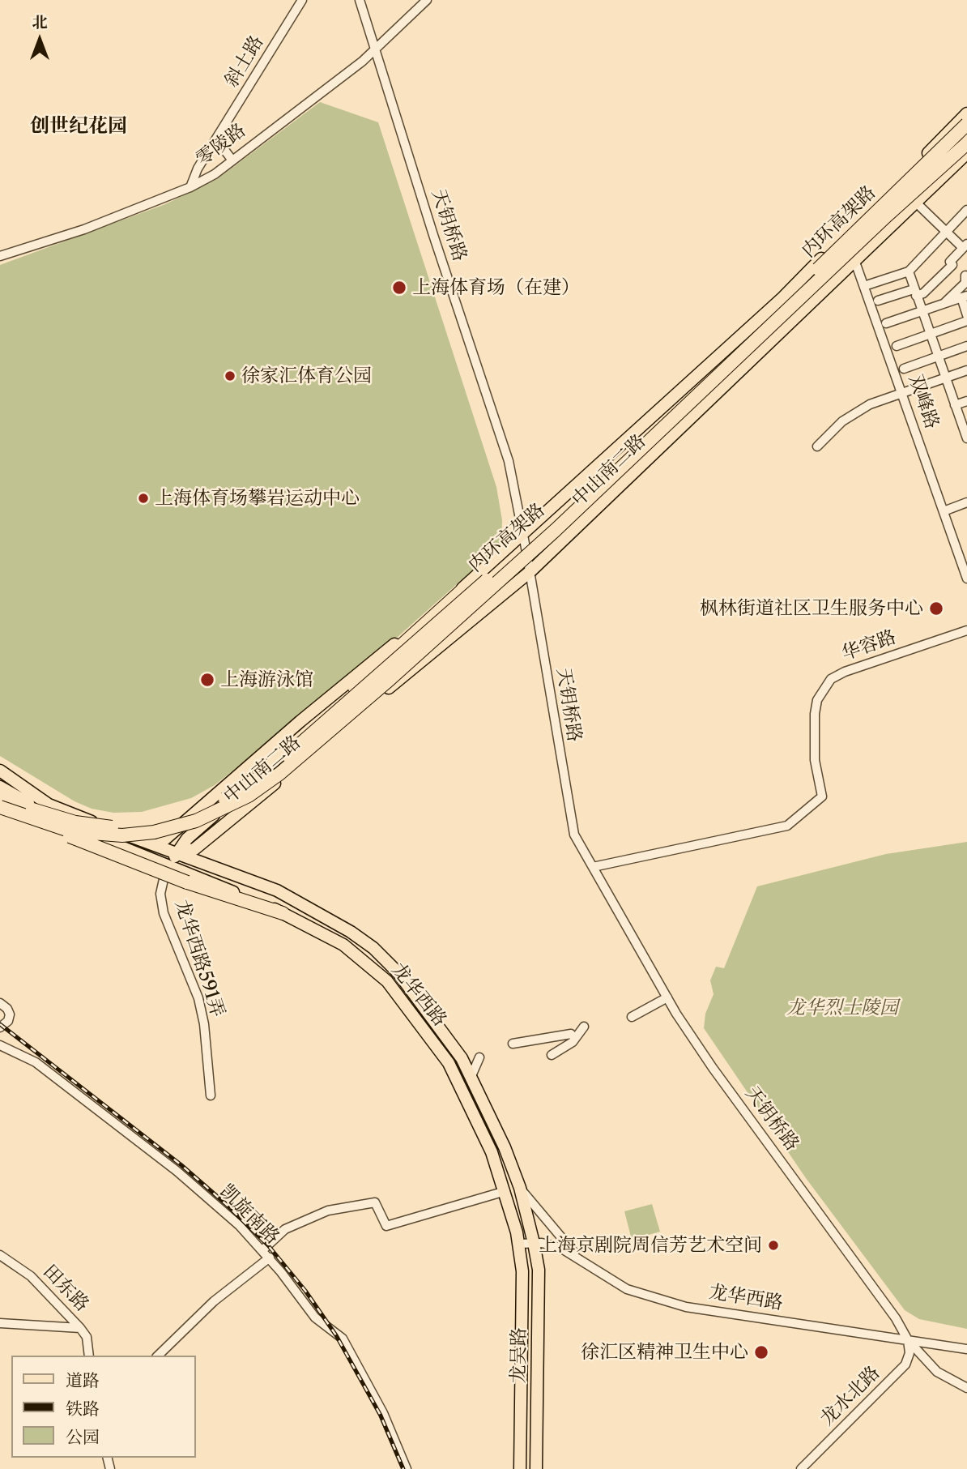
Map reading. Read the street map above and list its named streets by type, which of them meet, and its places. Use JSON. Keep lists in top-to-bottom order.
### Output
{
  "streets": {
    "highway": ["内环高架路"],
    "main road": ["中山南二路", "龙华西路", "龙吴路"],
    "street": [
      "斜土路",
      "零陵路",
      "天钥桥路",
      "双峰路",
      "华容路",
      "龙华西路591弄",
      "凯旋南路",
      "田东路",
      "龙水北路"
    ]
  },
  "crossings": [
    ["斜土路", "零陵路"],
    ["零陵路", "天钥桥路"],
    ["天钥桥路", "中山南二路"],
    ["天钥桥路", "华容路"],
    ["天钥桥路", "龙华西路"],
    ["天钥桥路", "龙水北路"],
    ["双峰路", "中山南二路"],
    ["中山南二路", "龙华西路591弄"],
    ["中山南二路", "龙华西路"],
    ["龙华西路591弄", "龙华西路"],
    ["龙华西路", "龙吴路"],
    ["龙华西路", "龙水北路"]
  ],
  "districts": ["创世纪花园"],
  "parks": ["龙华烈士陵园"],
  "places": [
    "上海体育场（在建）",
    "徐家汇体育公园",
    "上海体育场攀岩运动中心",
    "枫林街道社区卫生服务中心",
    "上海游泳馆",
    "上海京剧院周信芳艺术空间",
    "徐汇区精神卫生中心"
  ],
  "legend": ["道路", "铁路", "公园"],
  "north": "top"
}
